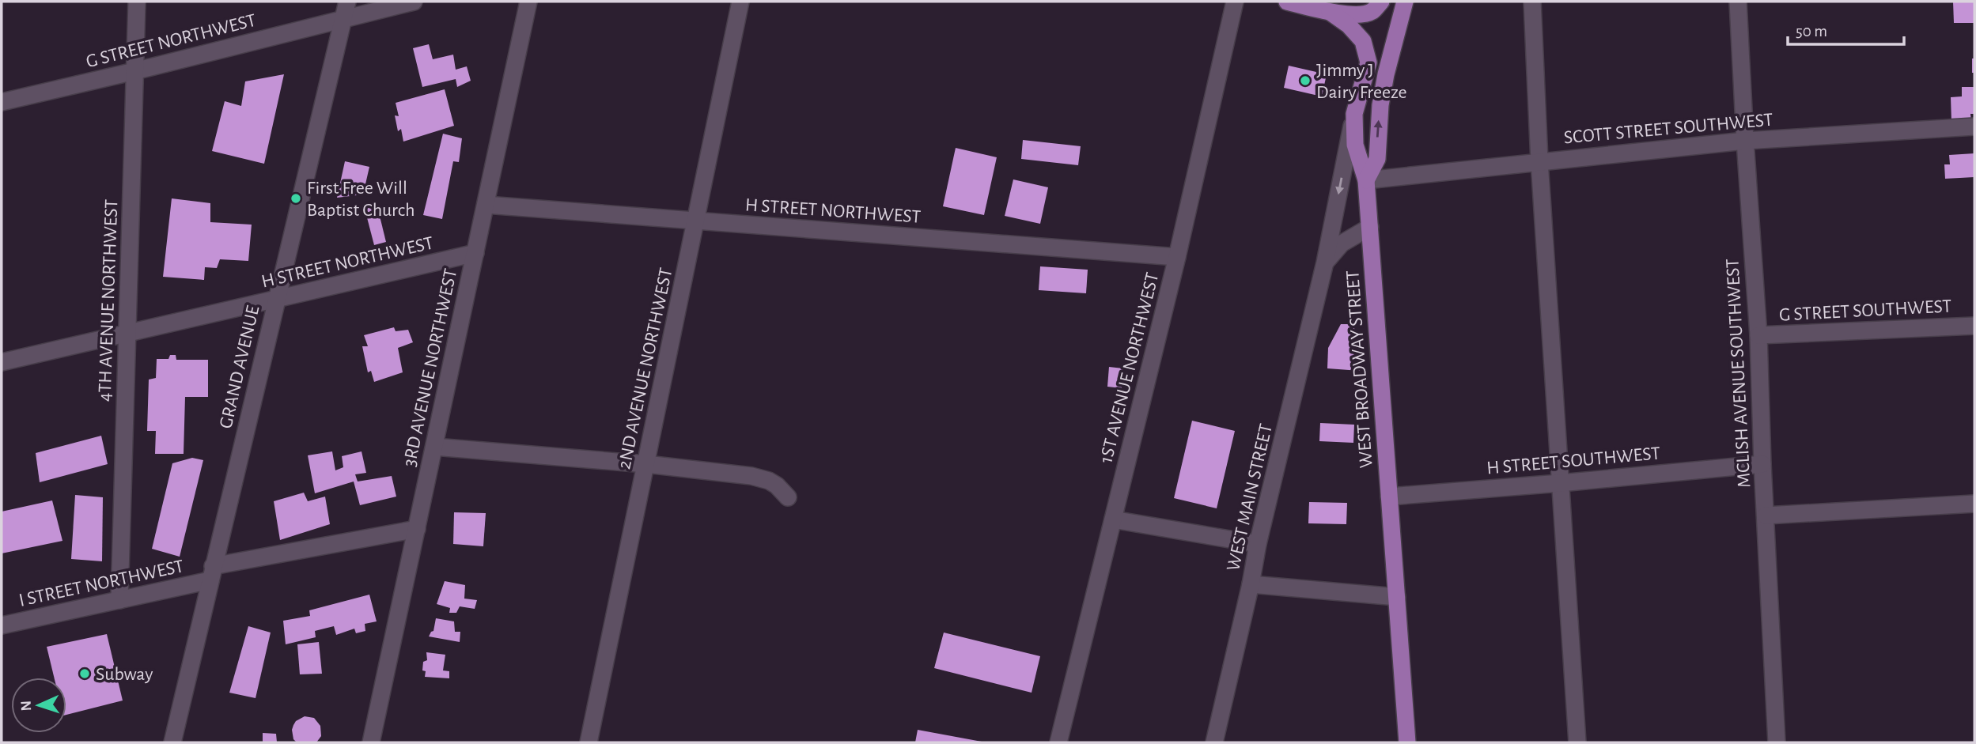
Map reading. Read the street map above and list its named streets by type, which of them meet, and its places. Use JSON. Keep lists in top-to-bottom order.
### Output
{
  "streets": {
    "main road": ["WEST BROADWAY STREET"],
    "street": [
      "G STREET NORTHWEST",
      "SCOTT STREET SOUTHWEST",
      "H STREET NORTHWEST",
      "4TH AVENUE NORTHWEST",
      "G STREET SOUTHWEST",
      "GRAND AVENUE",
      "3RD AVENUE NORTHWEST",
      "1ST AVENUE NORTHWEST",
      "2ND AVENUE NORTHWEST",
      "MCLISH AVENUE SOUTHWEST",
      "H STREET SOUTHWEST",
      "WEST MAIN STREET",
      "I STREET NORTHWEST"
    ]
  },
  "crossings": [
    ["G STREET NORTHWEST", "4TH AVENUE NORTHWEST"],
    ["G STREET NORTHWEST", "GRAND AVENUE"],
    ["SCOTT STREET SOUTHWEST", "WEST BROADWAY STREET"],
    ["SCOTT STREET SOUTHWEST", "MCLISH AVENUE SOUTHWEST"],
    ["H STREET NORTHWEST", "4TH AVENUE NORTHWEST"],
    ["H STREET NORTHWEST", "GRAND AVENUE"],
    ["H STREET NORTHWEST", "3RD AVENUE NORTHWEST"],
    ["H STREET NORTHWEST", "1ST AVENUE NORTHWEST"],
    ["H STREET NORTHWEST", "2ND AVENUE NORTHWEST"],
    ["4TH AVENUE NORTHWEST", "I STREET NORTHWEST"],
    ["G STREET SOUTHWEST", "MCLISH AVENUE SOUTHWEST"],
    ["GRAND AVENUE", "I STREET NORTHWEST"],
    ["3RD AVENUE NORTHWEST", "I STREET NORTHWEST"],
    ["WEST BROADWAY STREET", "H STREET SOUTHWEST"],
    ["WEST BROADWAY STREET", "WEST MAIN STREET"],
    ["MCLISH AVENUE SOUTHWEST", "H STREET SOUTHWEST"]
  ],
  "places": ["Jimmy J Dairy Freeze", "First Free Will Baptist Church", "Subway"],
  "scale_bar": "50 m",
  "north": "left"
}
